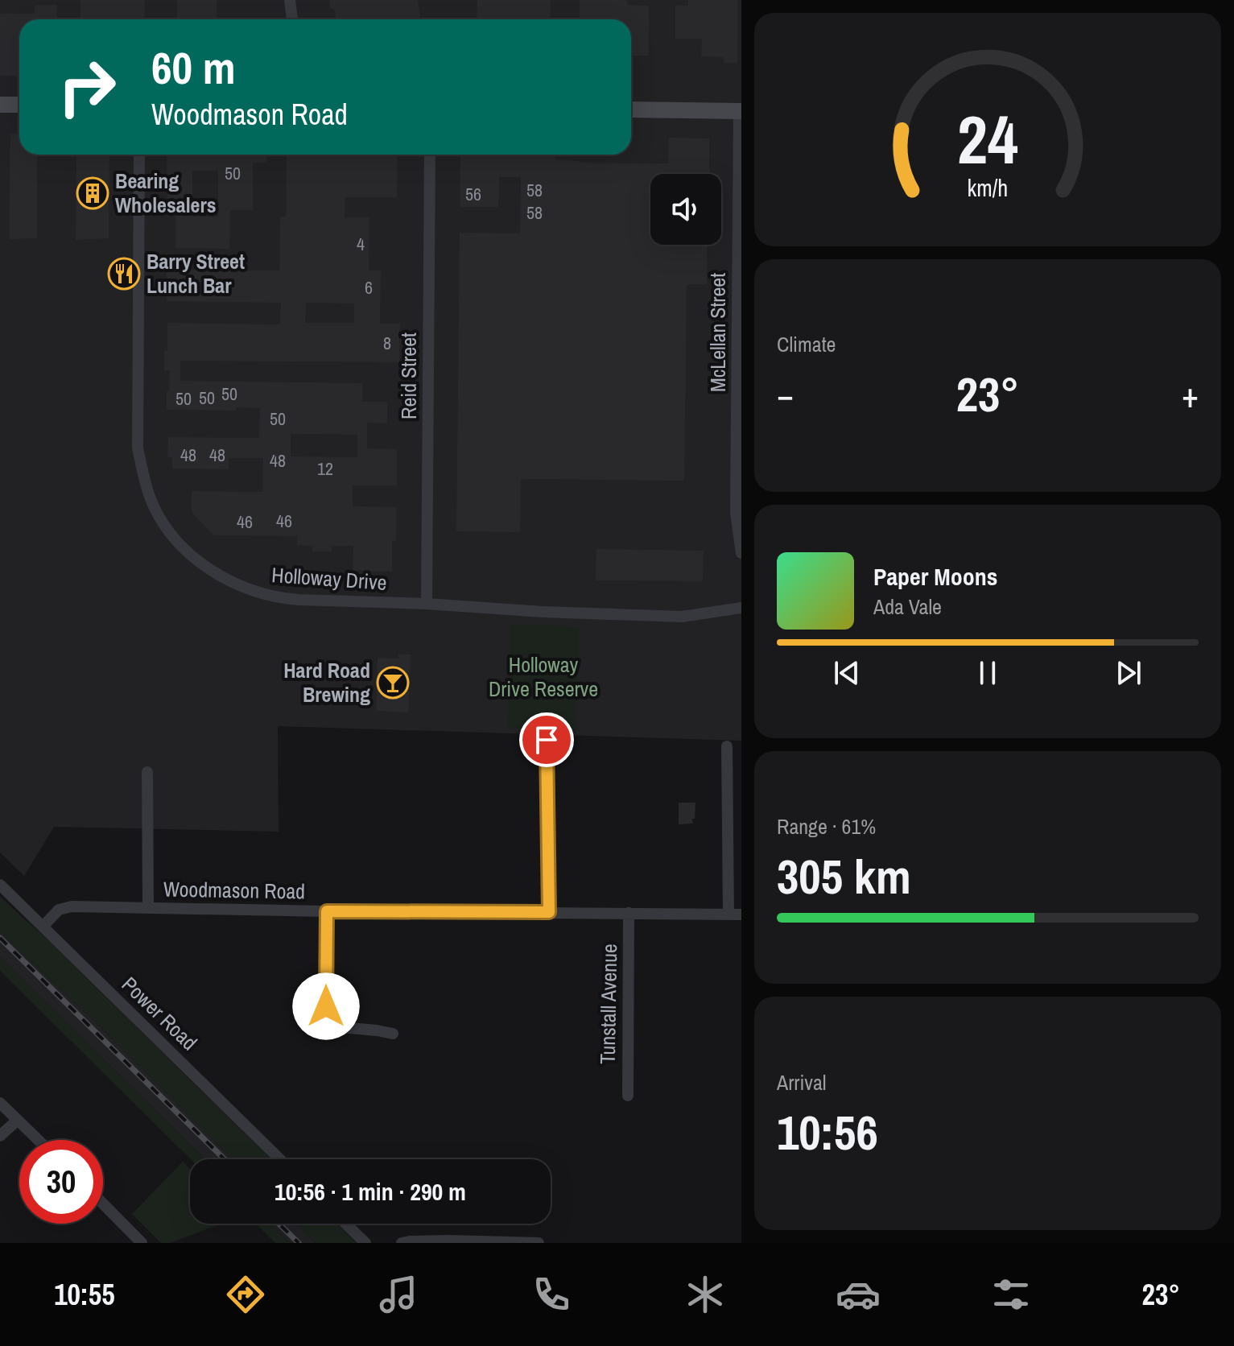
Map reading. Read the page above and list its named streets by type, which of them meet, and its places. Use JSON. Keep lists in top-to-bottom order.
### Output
{
  "streets": {
    "street": [
      "McLellan Street",
      "Reid Street",
      "Holloway Drive",
      "Woodmason Road",
      "Tunstall Avenue",
      "Power Road"
    ]
  },
  "crossings": [
    ["Reid Street", "Holloway Drive"],
    ["Woodmason Road", "Tunstall Avenue"],
    ["Woodmason Road", "Power Road"]
  ],
  "parks": ["Holloway Drive Reserve"],
  "places": {
    "building": ["Bearing Wholesalers"],
    "restaurant": ["Barry Street Lunch Bar"],
    "bar": ["Hard Road Brewing"]
  },
  "house_numbers": [
    "50",
    "58",
    "56",
    "58",
    "4",
    "6",
    "8",
    "50",
    "50",
    "50",
    "50",
    "48",
    "48",
    "48",
    "12",
    "46",
    "46"
  ],
  "page": {
    "turn": ["60 m", "Woodmason Road"],
    "tile": [
      "Climate",
      ["Range · 61%", "305 km"],
      ["Arrival", "10:56"]
    ],
    "heat": ["−", "23°", "+"],
    "song": ["Paper Moons", "Ada Vale"],
    "limit": "30",
    "trip": "10:56 · 1 min · 290 m",
    "tabs": ["10:55", "23°"],
    "gauge": ["24", "km/h"]
  }
}
